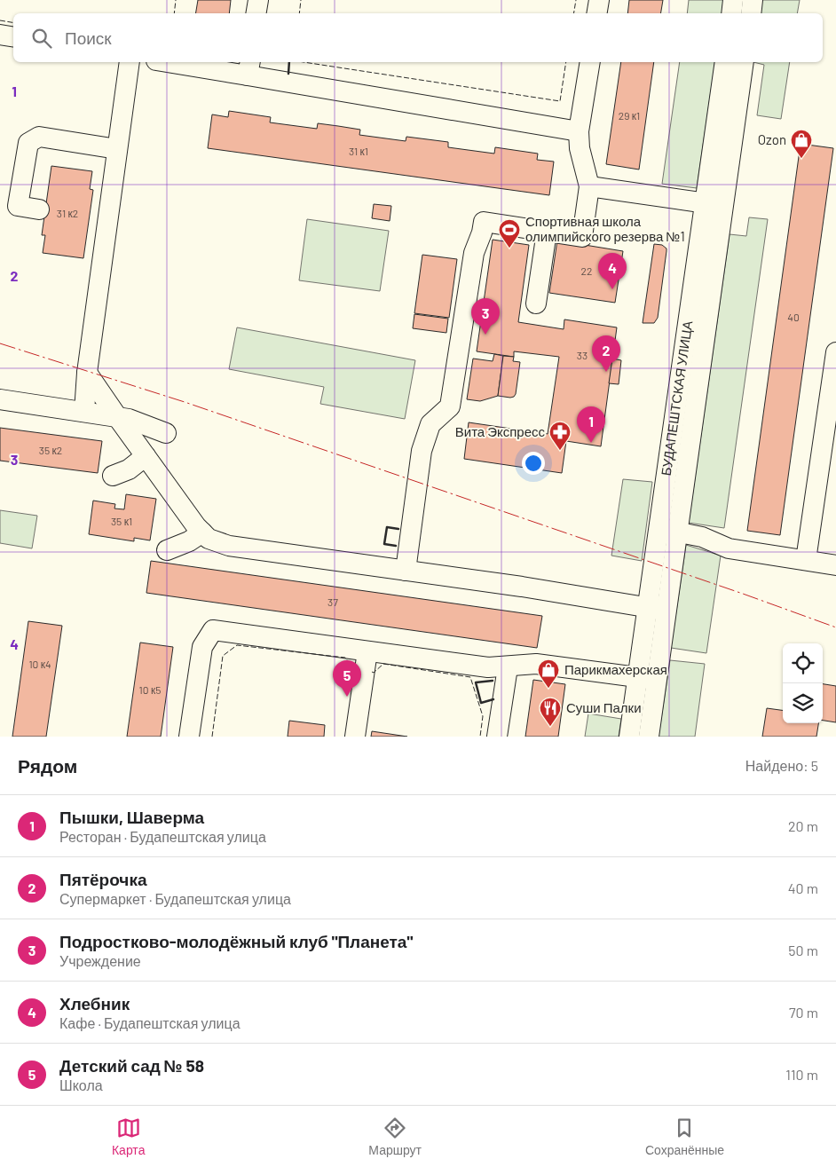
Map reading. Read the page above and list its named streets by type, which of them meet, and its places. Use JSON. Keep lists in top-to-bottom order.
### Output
{
  "streets": {
    "street": ["БУДАПЕШТСКАЯ УЛИЦА"]
  },
  "places": {
    "shop": ["Ozon", "Парикмахерская"],
    "sports": ["Спортивная школа олимпийского резерва №1"],
    "pharmacy": ["Вита Экспресс"],
    "restaurant": ["Суши Палки"]
  },
  "house_numbers": [
    "29 к1",
    "31 к1",
    "31 к2",
    "22",
    "40",
    "33",
    "35 к2",
    "35 к1",
    "37",
    "10 к4",
    "10 к5"
  ],
  "page": {
    "search": "Поиск",
    "pins": [
      "4",
      "3",
      "2",
      "1",
      "5"
    ],
    "heading": ["Рядом", "Найдено: 5"],
    "list": [
      {
        "mark": "1",
        "name": "Пышки, Шаверма",
        "note": "Ресторан · Будапештская улица",
        "value": "20 m"
      },
      {
        "mark": "2",
        "name": "Пятёрочка",
        "note": "Супермаркет · Будапештская улица",
        "value": "40 m"
      },
      {
        "mark": "3",
        "name": "Подростково-молодёжный клуб \"Планета\"",
        "note": "Учреждение",
        "value": "50 m"
      },
      {
        "mark": "4",
        "name": "Хлебник",
        "note": "Кафе · Будапештская улица",
        "value": "70 m"
      },
      {
        "mark": "5",
        "name": "Детский сад № 58",
        "note": "Школа",
        "value": "110 m"
      }
    ],
    "nav": ["Карта", "Маршрут", "Сохранённые"]
  },
  "grid": {
    "rows": [
      "1",
      "2",
      "3",
      "4"
    ]
  }
}
